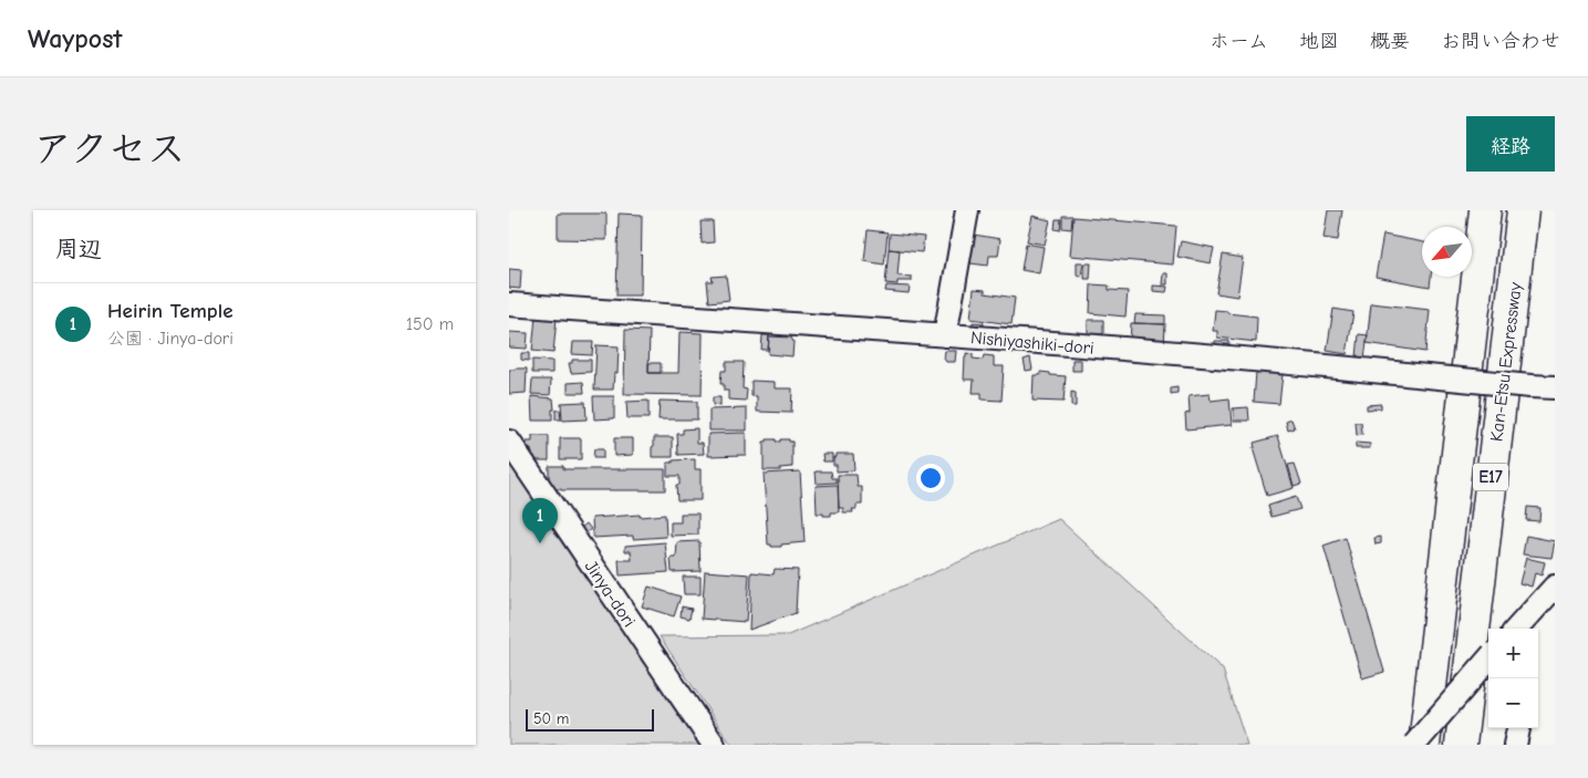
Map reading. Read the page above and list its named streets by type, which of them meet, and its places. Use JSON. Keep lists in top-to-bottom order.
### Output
{
  "streets": {
    "highway": ["Kan-Etsu Expressway", "E17"],
    "street": ["Nishiyashiki-dori", "Jinya-dori"]
  },
  "scale_bar": "50 m",
  "north": "bottom left",
  "page": {
    "header": "Waypost",
    "nav": [
      "ホーム",
      "地図",
      "概要",
      "お問い合わせ"
    ],
    "title": "アクセス",
    "buttons": "経路",
    "heading": "周辺",
    "list": [
      {
        "mark": "1",
        "name": "Heirin Temple",
        "note": "公園 · Jinya-dori",
        "value": "150 m"
      }
    ],
    "pins": "1",
    "map_buttons": ["+", "−"],
    "scale": "50 m"
  }
}
